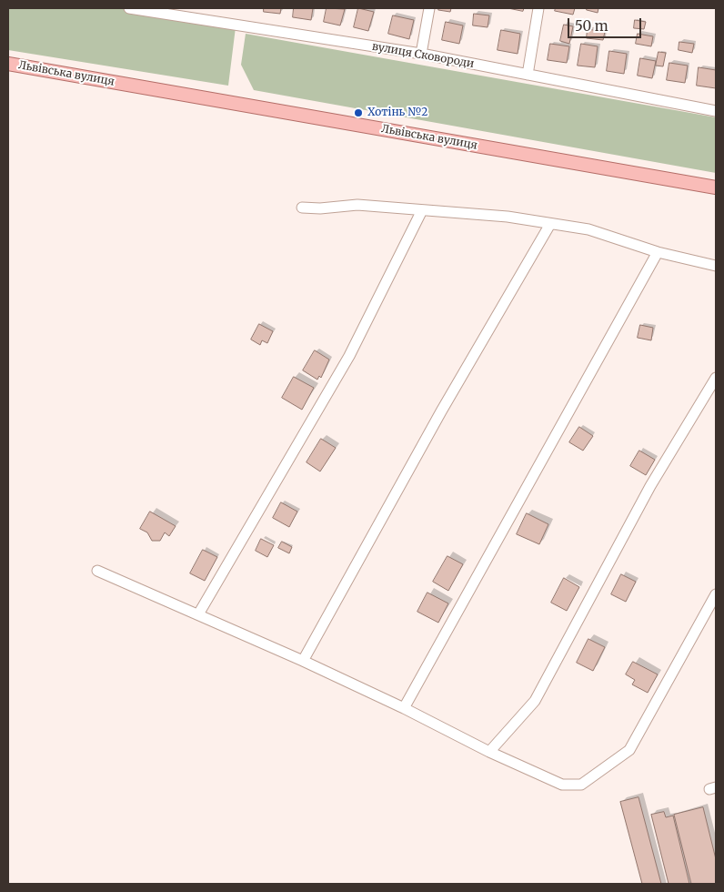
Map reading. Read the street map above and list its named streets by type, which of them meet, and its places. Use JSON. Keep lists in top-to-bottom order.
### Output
{
  "streets": {
    "main road": ["Львівська вулиця"],
    "street": ["вулиця Сковороди"]
  },
  "places": ["Хотінь №2"],
  "scale_bar": "50 m"
}
